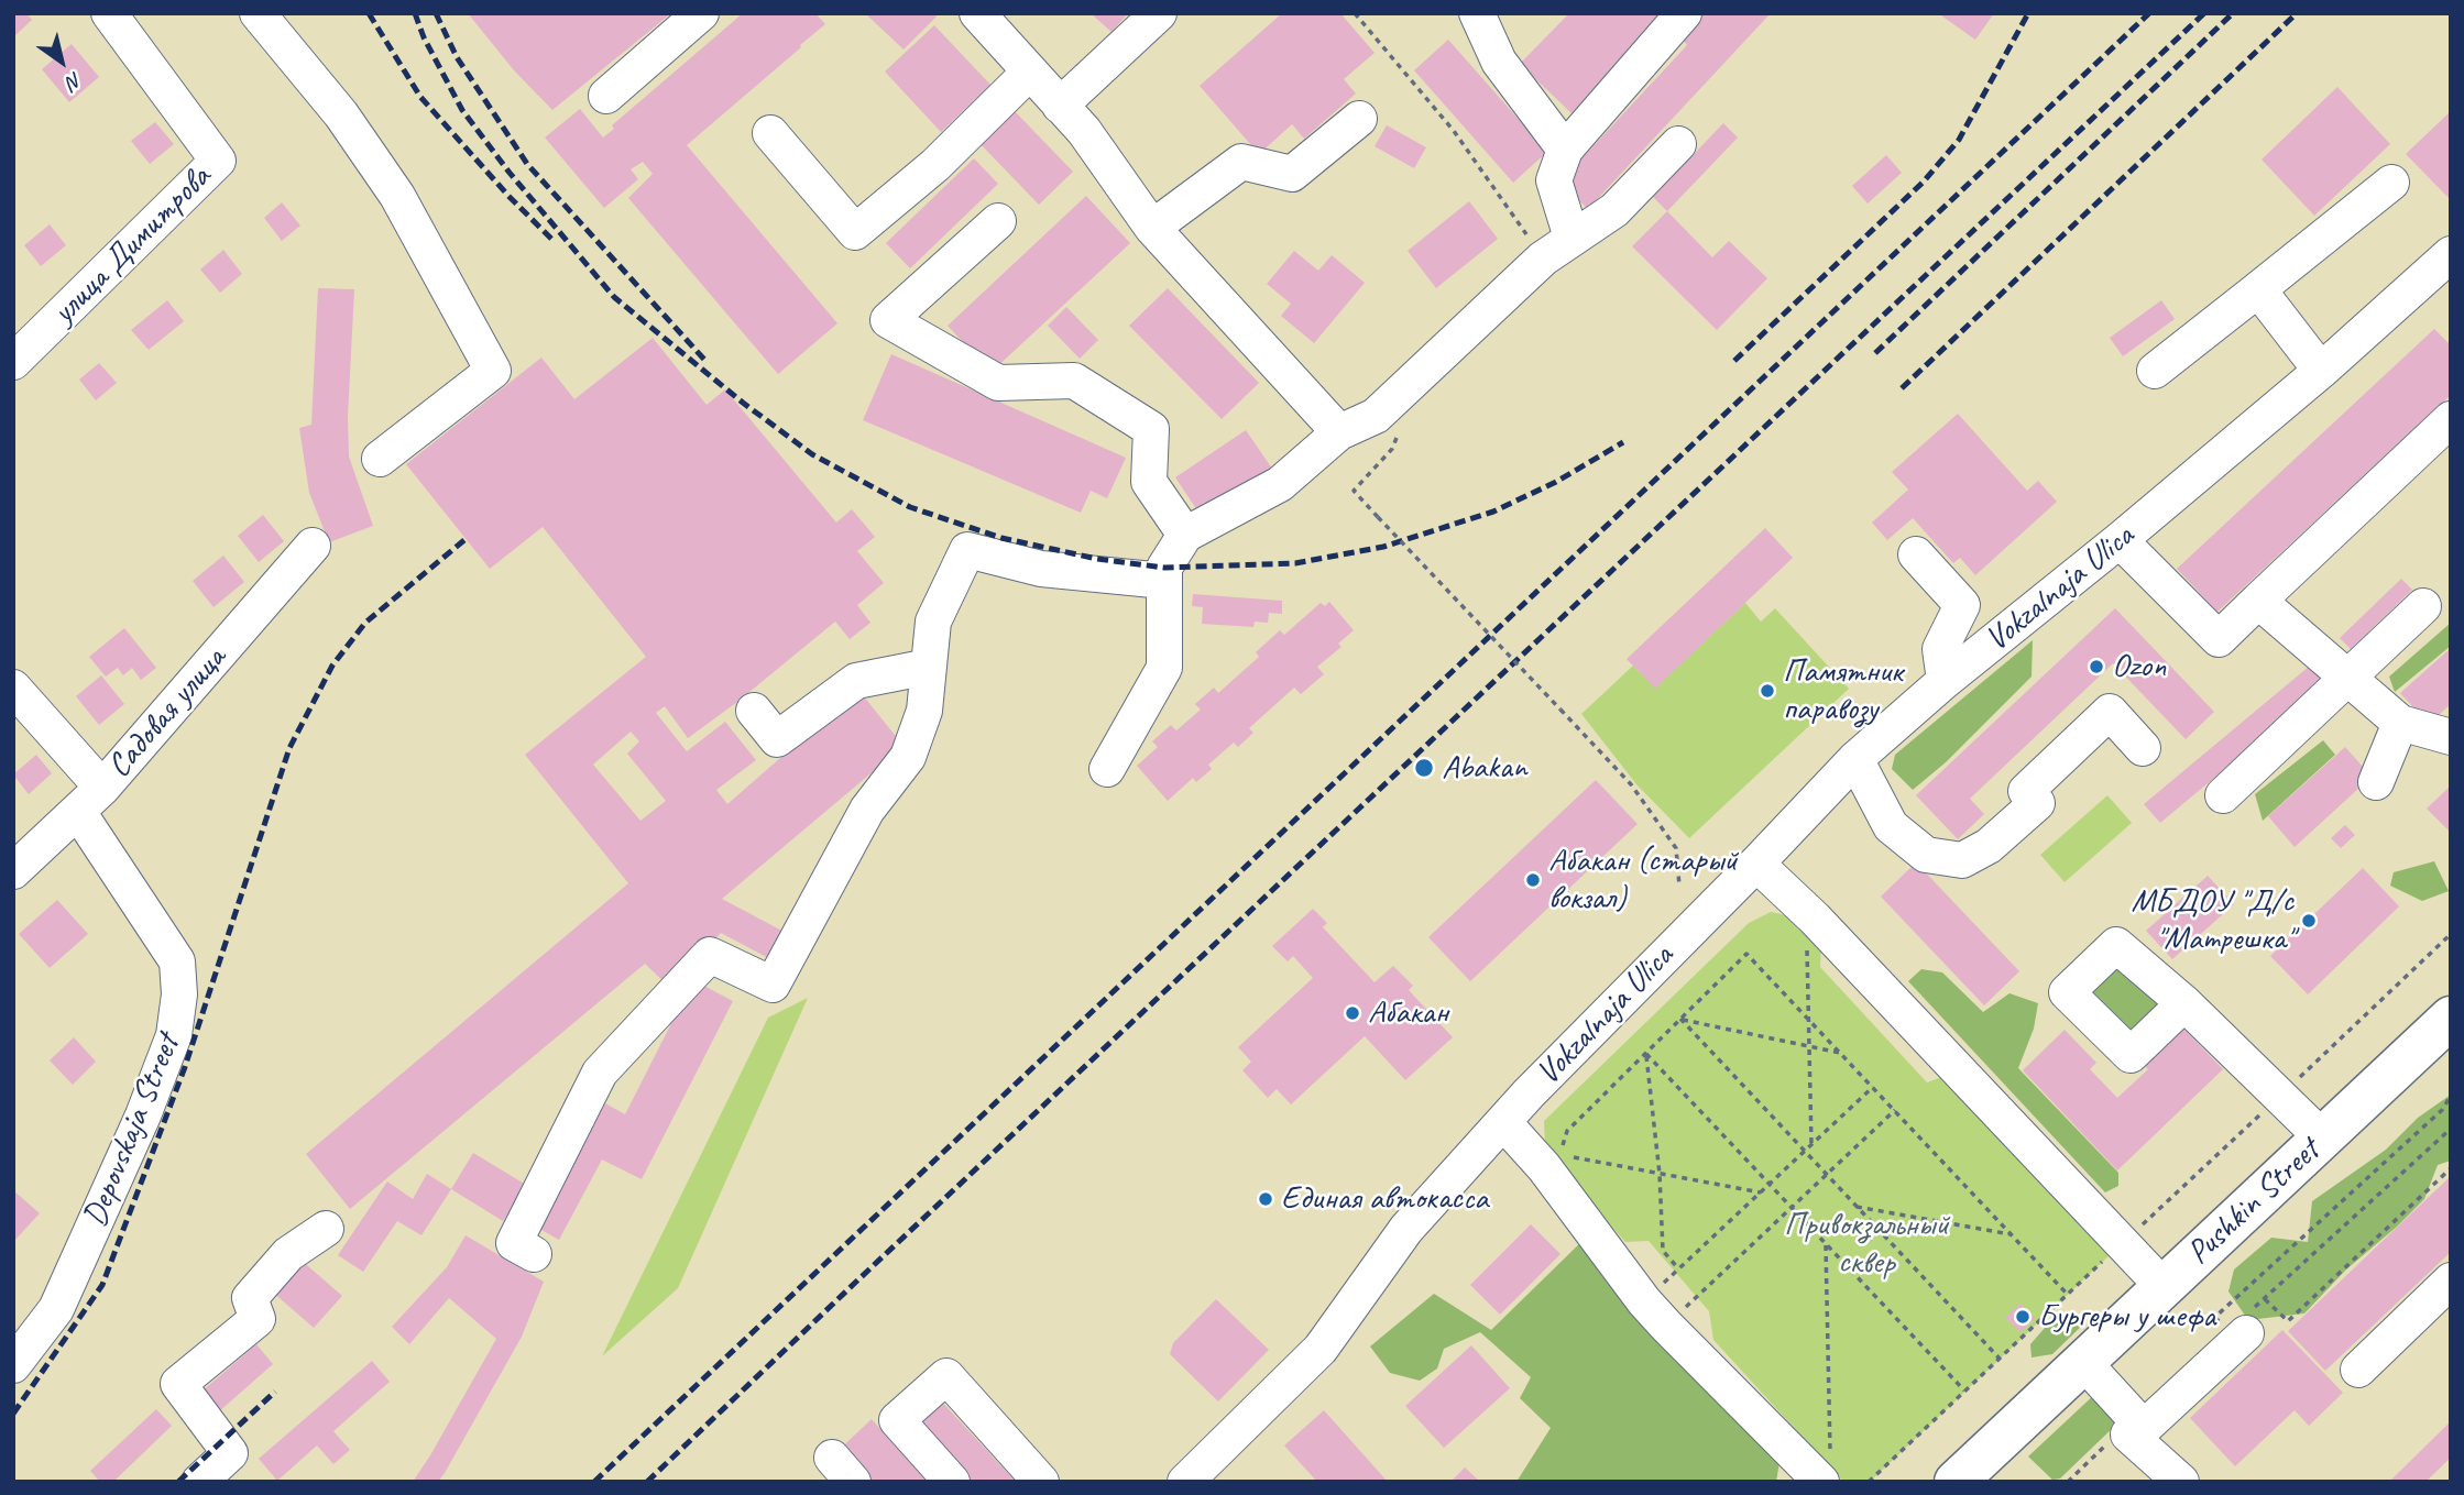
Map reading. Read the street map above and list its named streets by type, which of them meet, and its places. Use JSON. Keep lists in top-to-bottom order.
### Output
{
  "streets": {
    "main road": ["Pushkin Street"],
    "street": [
      "улица Димитрова",
      "Vokzalnaja Ulica",
      "Садовая улица",
      "Depovskaja Street"
    ]
  },
  "crossings": [
    ["Садовая улица", "Depovskaja Street"]
  ],
  "parks": ["Привокзальный сквер"],
  "places": [
    "Ozon",
    "Памятник паравозу",
    "Abakan",
    "Абакан (старый вокзал)",
    "МБДОУ \"Д/с \"Матрешка\"",
    "Абакан",
    "Единая автокасса",
    "Бургеры у шефа"
  ],
  "north": "bottom right"
}
